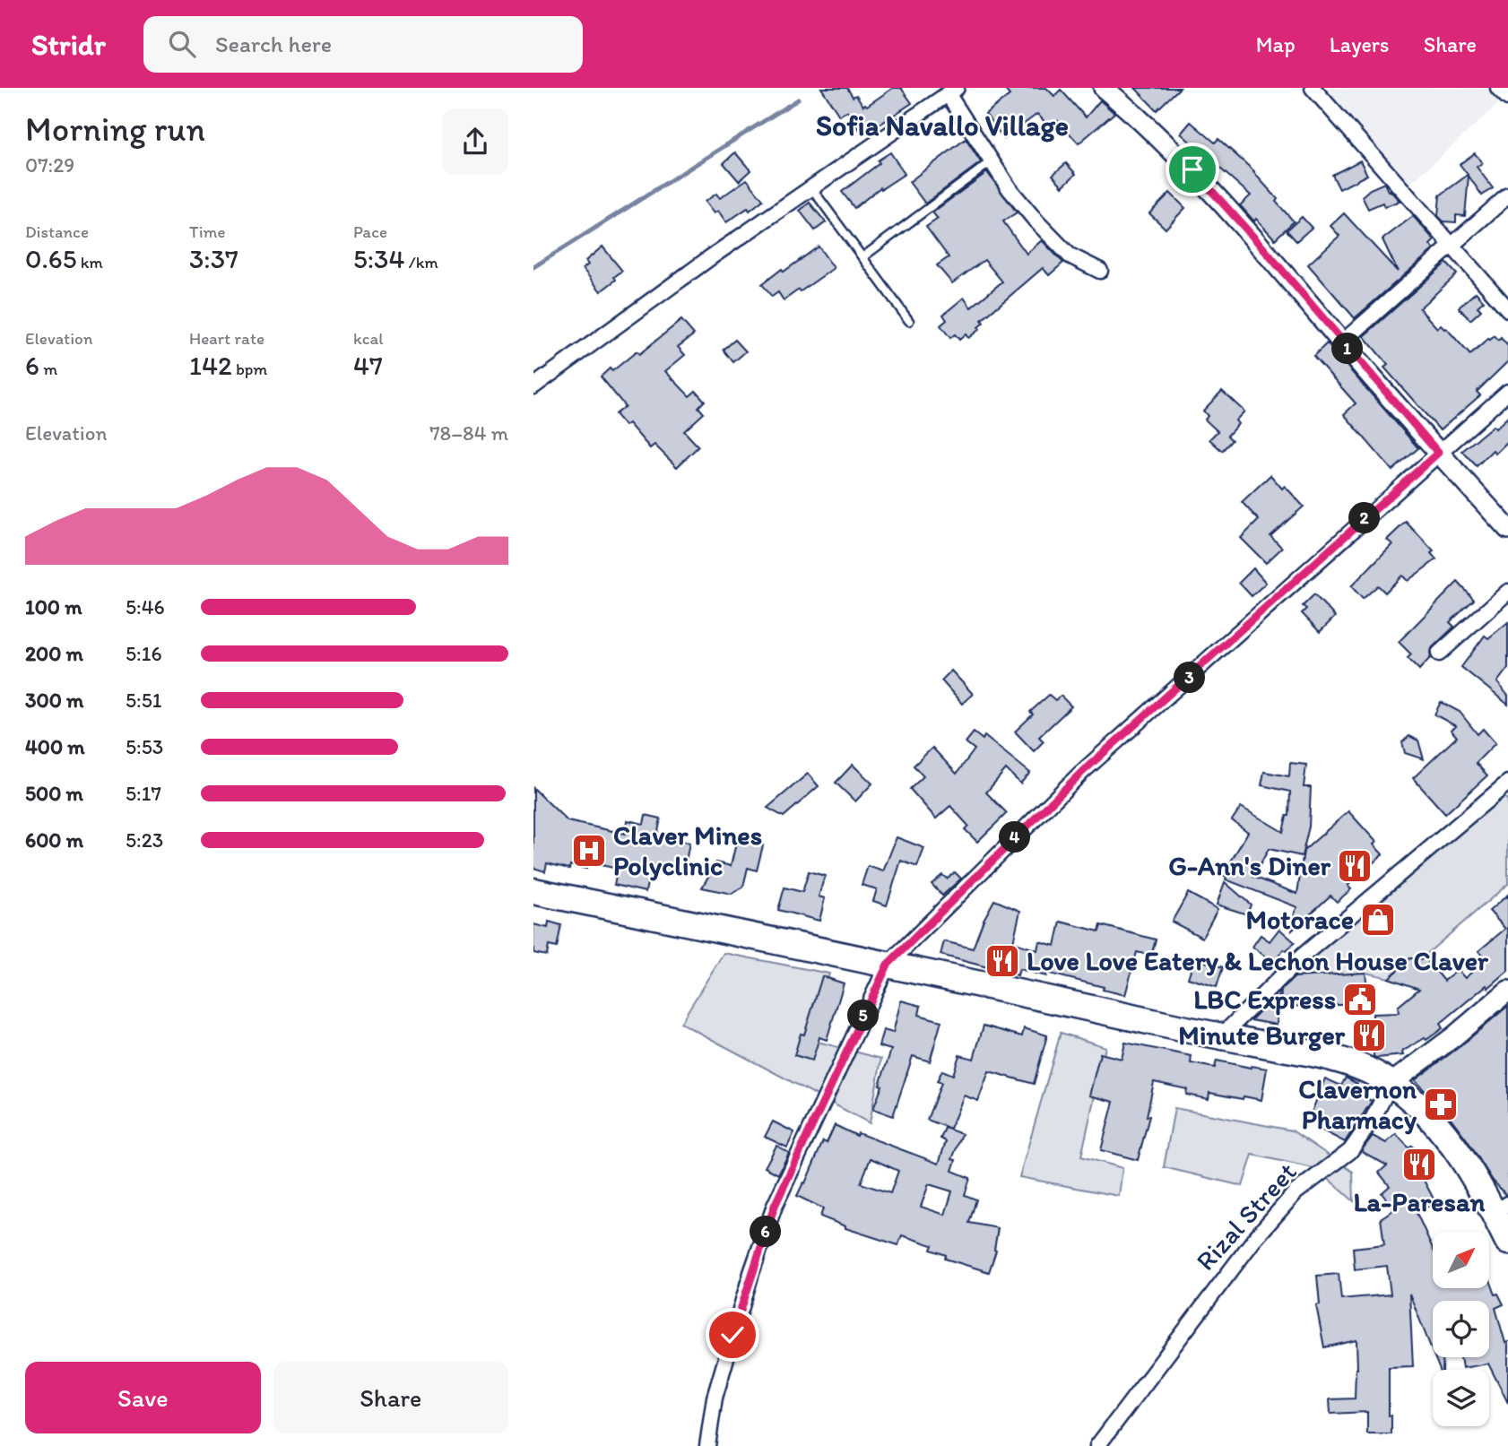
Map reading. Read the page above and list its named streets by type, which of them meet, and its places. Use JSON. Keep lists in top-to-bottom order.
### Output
{
  "streets": {
    "street": ["Rizal Street"]
  },
  "districts": ["Sofia Navallo Village"],
  "places": {
    "hospital": ["Claver Mines Polyclinic"],
    "restaurant": [
      "G-Ann's Diner",
      "Love Love Eatery & Lechon House Claver",
      "Minute Burger",
      "La-Paresan"
    ],
    "shop": ["Motorace"],
    "public building": ["LBC Express"],
    "pharmacy": ["Clavernon Pharmacy"]
  },
  "north": "top right",
  "page": {
    "header": "Stridr",
    "search": "Search here",
    "nav": ["Map", "Layers", "Share"],
    "heading": ["Morning run", "07:29"],
    "stats": [
      ["Distance", "0.65 km"],
      ["Time", "3:37"],
      ["Pace", "5:34 /km"],
      ["Elevation", "6 m"],
      ["Heart rate", "142 bpm"],
      ["kcal", "47"]
    ],
    "pins": [
      "1",
      "2",
      "3",
      "4",
      "5",
      "6"
    ],
    "chart": ["Elevation", "78–84 m"],
    "list": [
      {
        "name": "100 m",
        "note": "5:46"
      },
      {
        "name": "200 m",
        "note": "5:16"
      },
      {
        "name": "300 m",
        "note": "5:51"
      },
      {
        "name": "400 m",
        "note": "5:53"
      },
      {
        "name": "500 m",
        "note": "5:17"
      },
      {
        "name": "600 m",
        "note": "5:23"
      }
    ],
    "buttons": ["Save", "Share"]
  }
}
